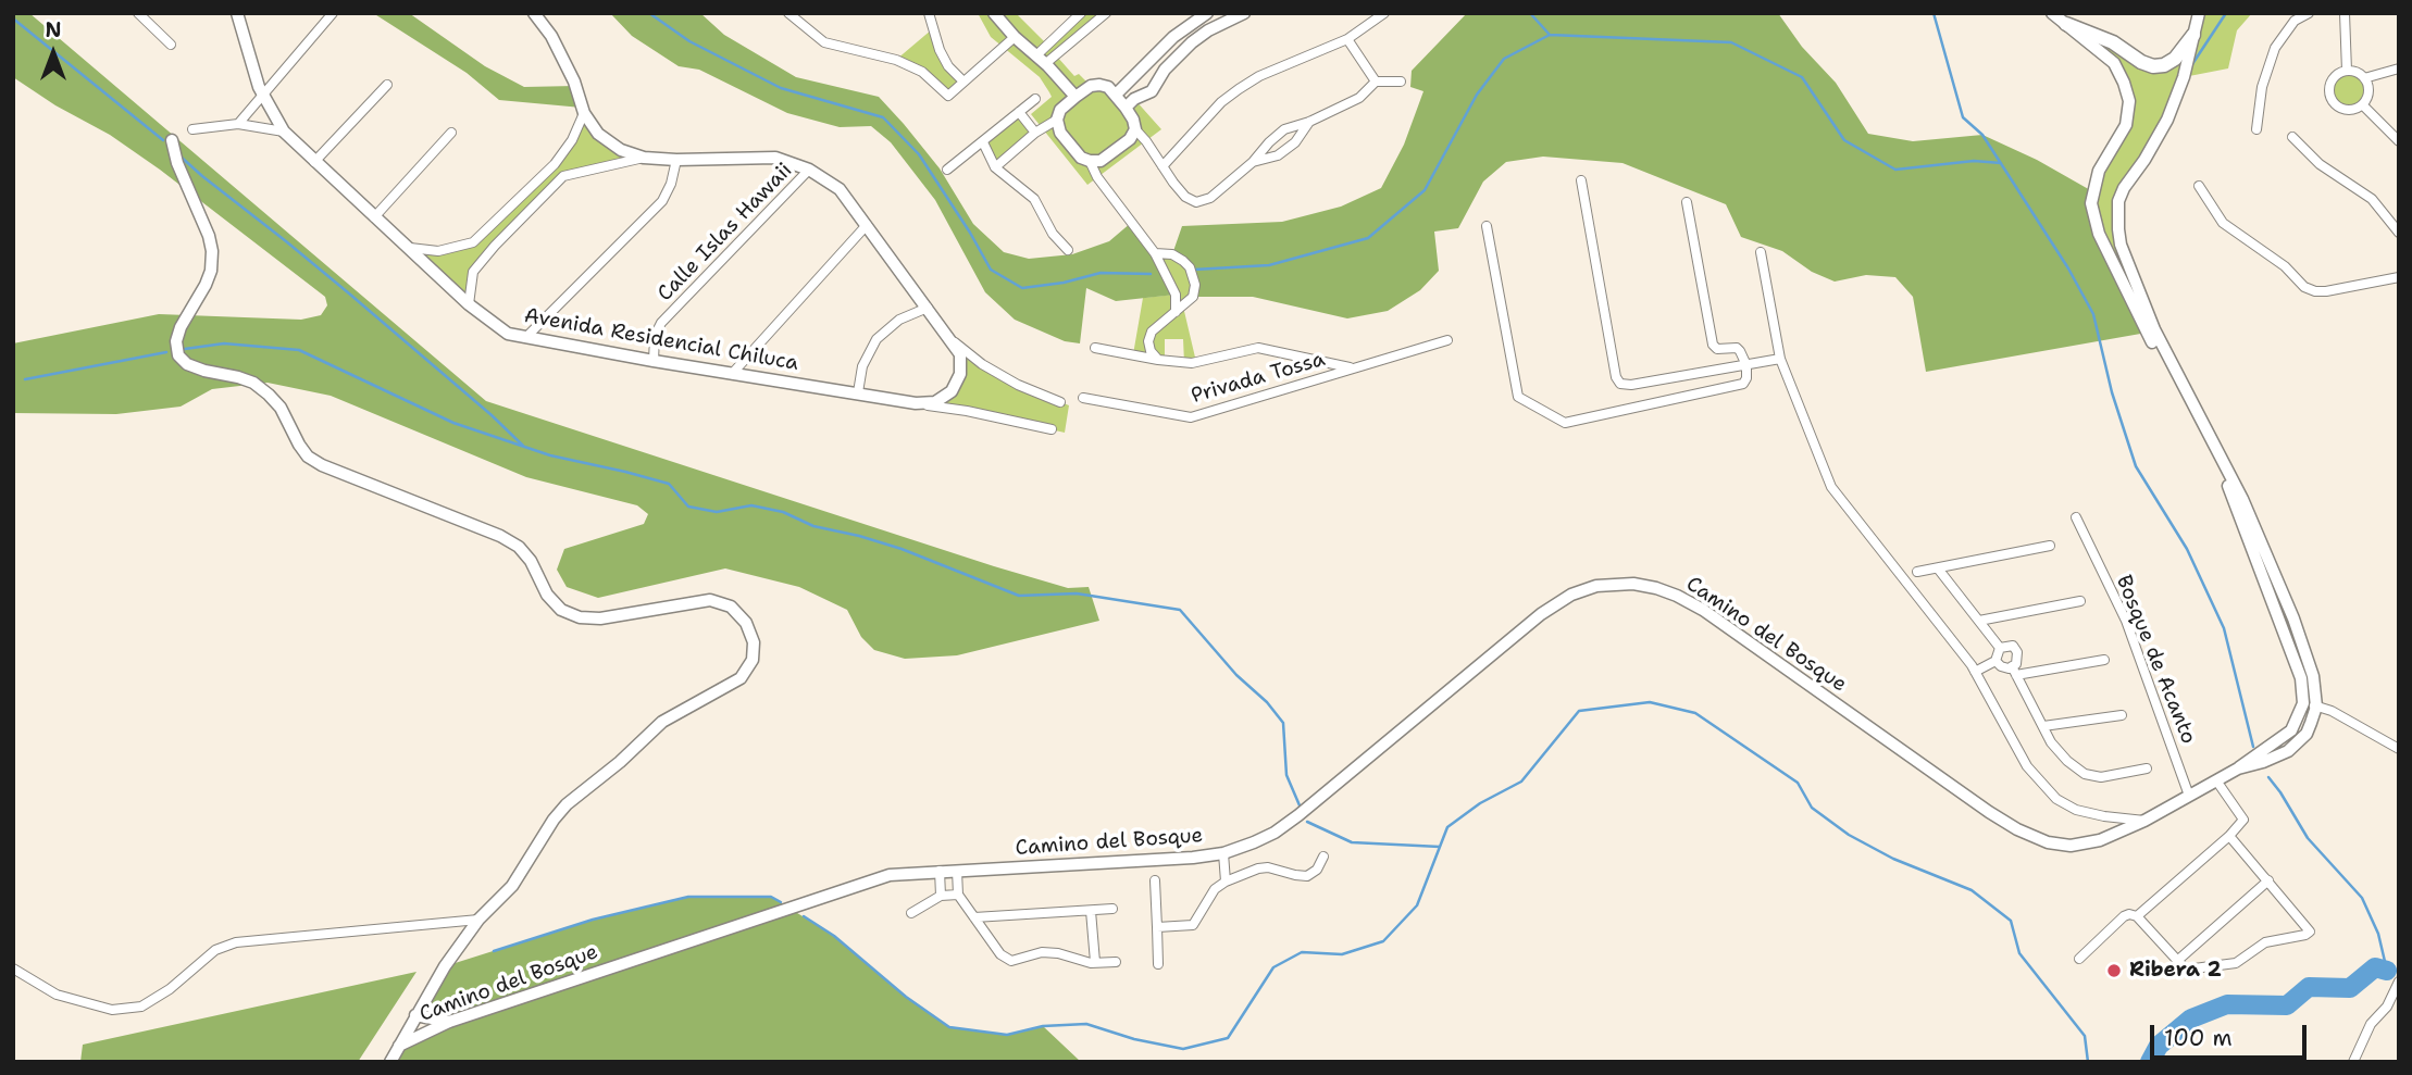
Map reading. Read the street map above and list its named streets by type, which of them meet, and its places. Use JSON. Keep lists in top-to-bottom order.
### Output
{
  "streets": {
    "street": [
      "Calle Islas Hawaii",
      "Avenida Residencial Chiluca",
      "Privada Tossa",
      "Camino del Bosque",
      "Bosque de Acanto"
    ]
  },
  "crossings": [
    ["Calle Islas Hawaii", "Avenida Residencial Chiluca"],
    ["Camino del Bosque", "Bosque de Acanto"]
  ],
  "places": ["Ribera 2"],
  "scale_bar": "100 m",
  "north": "top"
}
